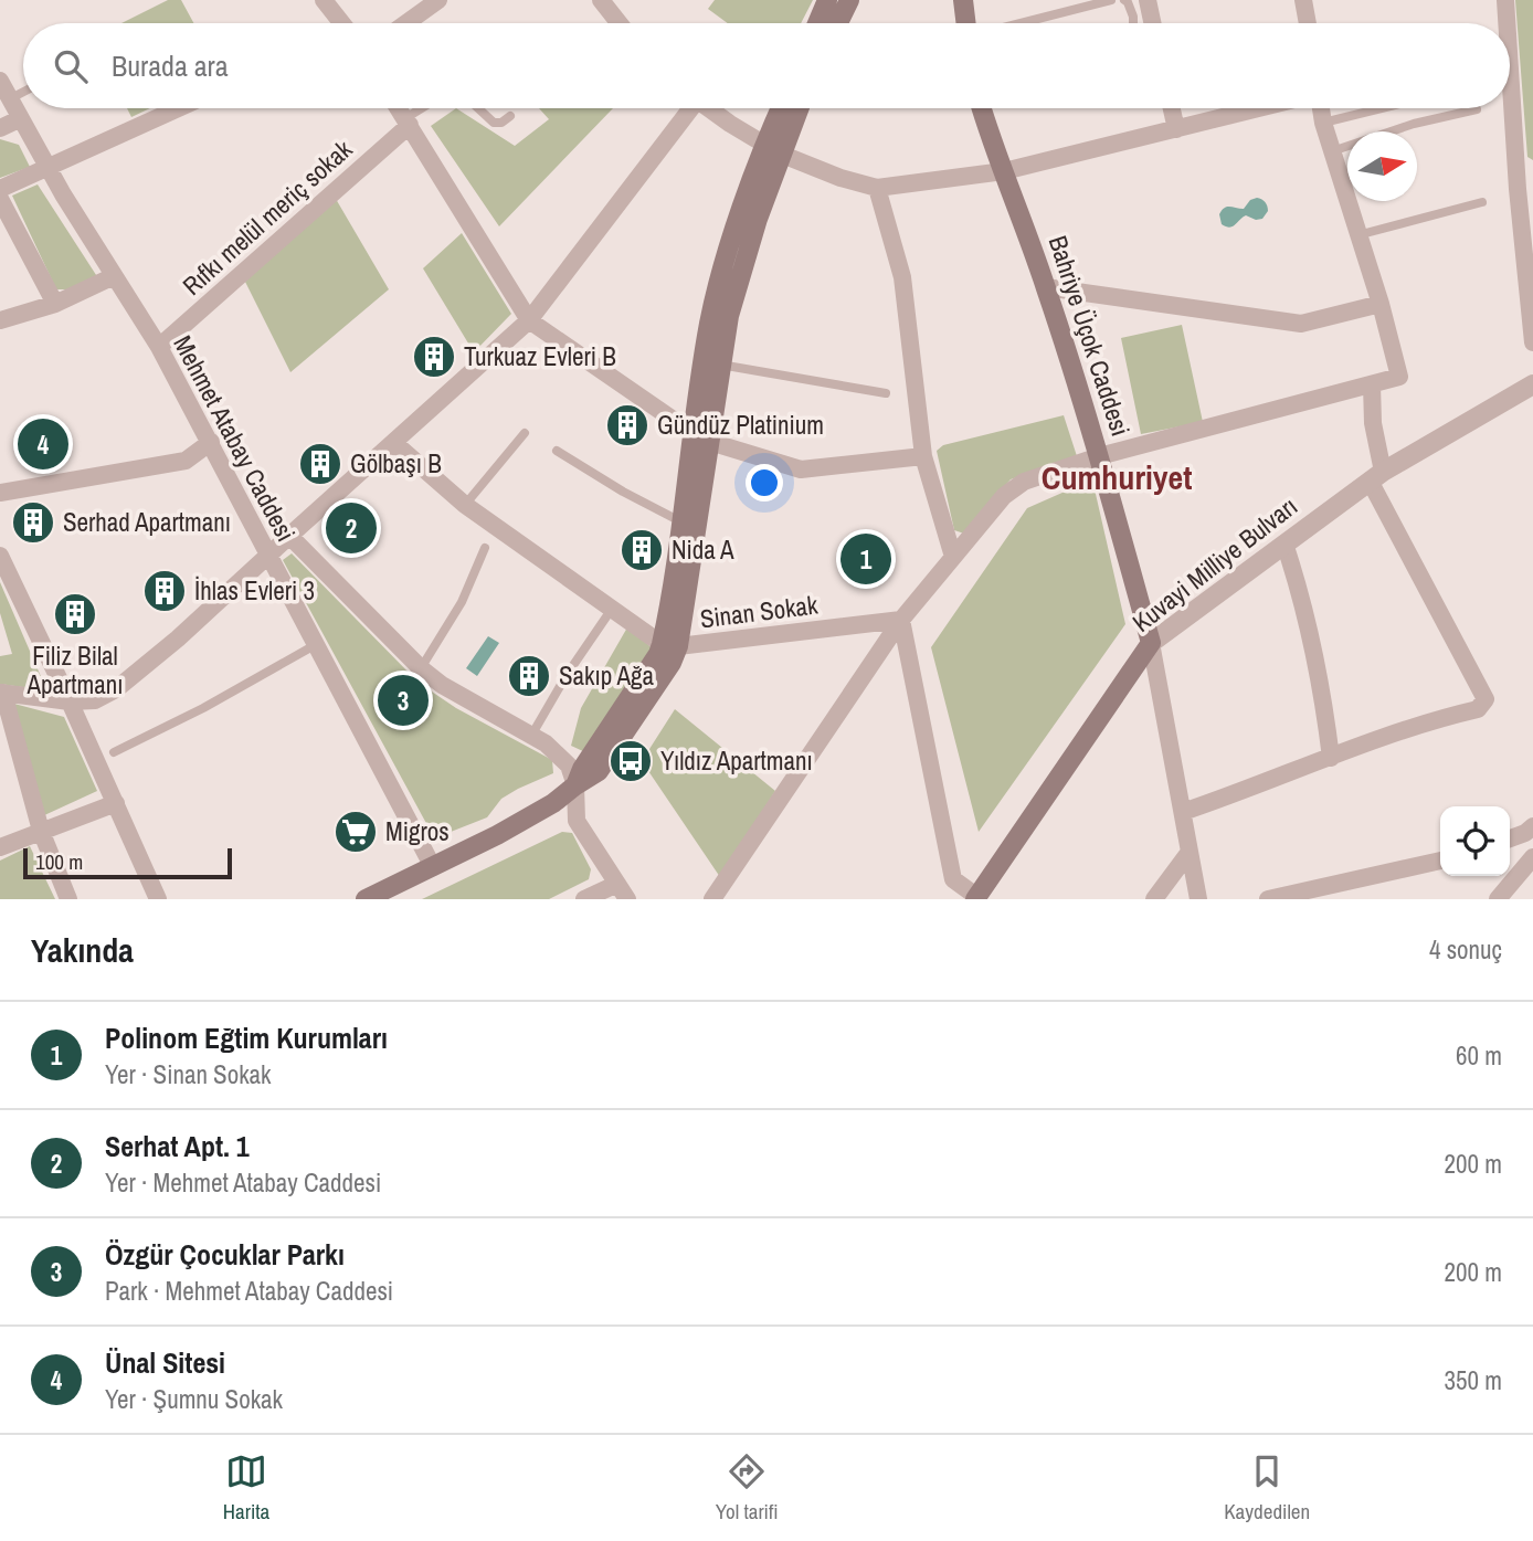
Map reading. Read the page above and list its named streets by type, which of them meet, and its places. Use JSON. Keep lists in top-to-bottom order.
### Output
{
  "streets": {
    "main road": ["Bahriye Üçok Caddesi", "Kuvayi Milliye Bulvarı"],
    "street": ["Rıfkı melül meriç sokak", "Mehmet Atabay Caddesi", "Sinan Sokak"]
  },
  "crossings": [
    ["Rıfkı melül meriç sokak", "Mehmet Atabay Caddesi"],
    ["Bahriye Üçok Caddesi", "Kuvayi Milliye Bulvarı"]
  ],
  "districts": ["Cumhuriyet"],
  "places": {
    "building": [
      "Turkuaz Evleri B",
      "Gündüz Platinium",
      "Gölbaşı B",
      "Serhad Apartmanı",
      "Nida A",
      "İhlas Evleri 3",
      "Filiz Bilal Apartmanı",
      "Sakıp Ağa"
    ],
    "bus stop": ["Yıldız Apartmanı"],
    "supermarket": ["Migros"]
  },
  "scale_bar": "100 m",
  "north": "right",
  "page": {
    "search": "Burada ara",
    "pins": [
      "4",
      "2",
      "1",
      "3"
    ],
    "scale": "100 m",
    "heading": ["Yakında", "4 sonuç"],
    "list": [
      {
        "mark": "1",
        "name": "Polinom Eğtim Kurumları",
        "note": "Yer · Sinan Sokak",
        "value": "60 m"
      },
      {
        "mark": "2",
        "name": "Serhat Apt. 1",
        "note": "Yer · Mehmet Atabay Caddesi",
        "value": "200 m"
      },
      {
        "mark": "3",
        "name": "Özgür Çocuklar Parkı",
        "note": "Park · Mehmet Atabay Caddesi",
        "value": "200 m"
      },
      {
        "mark": "4",
        "name": "Ünal Sitesi",
        "note": "Yer · Şumnu Sokak",
        "value": "350 m"
      }
    ],
    "nav": ["Harita", "Yol tarifi", "Kaydedilen"]
  }
}
